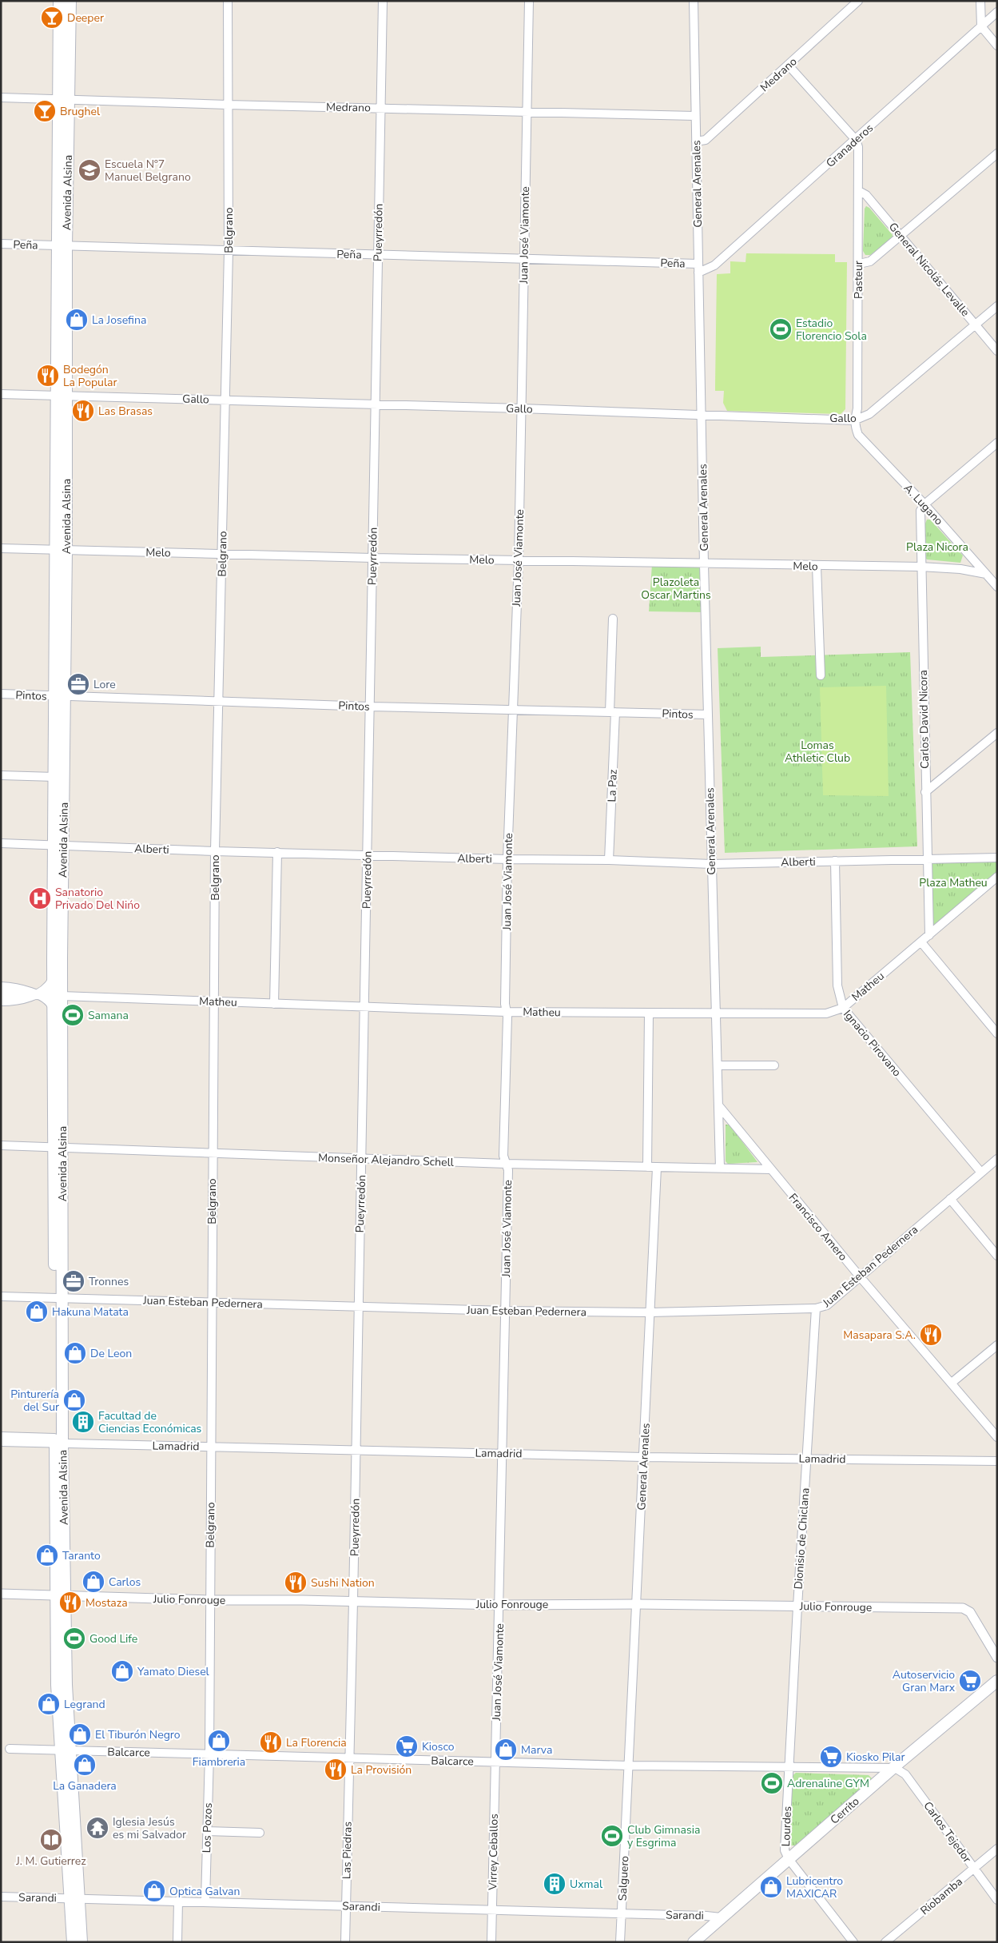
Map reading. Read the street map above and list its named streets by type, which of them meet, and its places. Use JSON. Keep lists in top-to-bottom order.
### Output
{
  "streets": {
    "main road": ["Avenida Alsina", "Cerrito"],
    "street": [
      "Medrano",
      "Granaderos",
      "General Arenales",
      "Belgrano",
      "Pueyrredón",
      "Juan José Viamonte",
      "Peña",
      "General Nicolás Levalle",
      "Pasteur",
      "Gallo",
      "A. Lugano",
      "Melo",
      "Pintos",
      "Carlos David Nicora",
      "La Paz",
      "Alberti",
      "Matheu",
      "Ignacio Pirovano",
      "Monseñor Alejandro Schell",
      "Francisco Amero",
      "Juan Esteban Pedernera",
      "Lamadrid",
      "Dionisio de Chiclana",
      "Julio Fonrouge",
      "Balcarce",
      "Lourdes",
      "Los Pozos",
      "Carlos Tejedor",
      "Las Piedras",
      "Virrey Ceballos",
      "Salguero",
      "Riobamba",
      "Sarandi"
    ]
  },
  "crossings": [
    ["Medrano", "General Arenales"],
    ["Medrano", "Avenida Alsina"],
    ["Medrano", "Belgrano"],
    ["Medrano", "Pueyrredón"],
    ["Medrano", "Juan José Viamonte"],
    ["Granaderos", "General Arenales"],
    ["Granaderos", "Pasteur"],
    ["General Arenales", "Peña"],
    ["General Arenales", "Gallo"],
    ["General Arenales", "Melo"],
    ["General Arenales", "Pintos"],
    ["General Arenales", "Alberti"],
    ["General Arenales", "Matheu"],
    ["General Arenales", "Monseñor Alejandro Schell"],
    ["General Arenales", "Juan Esteban Pedernera"],
    ["General Arenales", "Lamadrid"],
    ["General Arenales", "Julio Fonrouge"],
    ["General Arenales", "Balcarce"],
    ["General Arenales", "Salguero"],
    ["Avenida Alsina", "Peña"],
    ["Avenida Alsina", "Gallo"],
    ["Avenida Alsina", "Melo"],
    ["Avenida Alsina", "Pintos"],
    ["Avenida Alsina", "Alberti"],
    ["Avenida Alsina", "Matheu"],
    ["Avenida Alsina", "Monseñor Alejandro Schell"],
    ["Avenida Alsina", "Juan Esteban Pedernera"],
    ["Avenida Alsina", "Lamadrid"],
    ["Avenida Alsina", "Julio Fonrouge"],
    ["Avenida Alsina", "Balcarce"],
    ["Avenida Alsina", "Sarandi"],
    ["Belgrano", "Peña"],
    ["Belgrano", "Gallo"],
    ["Belgrano", "Melo"],
    ["Belgrano", "Pintos"],
    ["Belgrano", "Alberti"],
    ["Belgrano", "Matheu"],
    ["Belgrano", "Monseñor Alejandro Schell"],
    ["Belgrano", "Juan Esteban Pedernera"],
    ["Belgrano", "Lamadrid"],
    ["Belgrano", "Julio Fonrouge"],
    ["Belgrano", "Balcarce"],
    ["Belgrano", "Los Pozos"],
    ["Pueyrredón", "Peña"],
    ["Pueyrredón", "Gallo"],
    ["Pueyrredón", "Melo"],
    ["Pueyrredón", "Pintos"],
    ["Pueyrredón", "Alberti"],
    ["Pueyrredón", "Matheu"],
    ["Pueyrredón", "Monseñor Alejandro Schell"],
    ["Pueyrredón", "Juan Esteban Pedernera"],
    ["Pueyrredón", "Lamadrid"],
    ["Pueyrredón", "Julio Fonrouge"],
    ["Pueyrredón", "Balcarce"],
    ["Pueyrredón", "Las Piedras"],
    ["Juan José Viamonte", "Peña"],
    ["Juan José Viamonte", "Gallo"],
    ["Juan José Viamonte", "Melo"],
    ["Juan José Viamonte", "Pintos"],
    ["Juan José Viamonte", "Alberti"],
    ["Juan José Viamonte", "Matheu"],
    ["Juan José Viamonte", "Monseñor Alejandro Schell"],
    ["Juan José Viamonte", "Juan Esteban Pedernera"],
    ["Juan José Viamonte", "Lamadrid"],
    ["Juan José Viamonte", "Julio Fonrouge"],
    ["Juan José Viamonte", "Balcarce"],
    ["Juan José Viamonte", "Virrey Ceballos"],
    ["General Nicolás Levalle", "Pasteur"],
    ["General Nicolás Levalle", "Gallo"],
    ["Pasteur", "Gallo"],
    ["Pasteur", "A. Lugano"],
    ["Gallo", "A. Lugano"],
    ["A. Lugano", "Melo"],
    ["A. Lugano", "Carlos David Nicora"],
    ["Melo", "Carlos David Nicora"],
    ["Pintos", "La Paz"],
    ["Carlos David Nicora", "Alberti"],
    ["Carlos David Nicora", "Matheu"],
    ["La Paz", "Alberti"],
    ["Alberti", "Ignacio Pirovano"],
    ["Matheu", "Ignacio Pirovano"],
    ["Ignacio Pirovano", "Juan Esteban Pedernera"],
    ["Monseñor Alejandro Schell", "Francisco Amero"],
    ["Francisco Amero", "Juan Esteban Pedernera"],
    ["Juan Esteban Pedernera", "Dionisio de Chiclana"],
    ["Lamadrid", "Dionisio de Chiclana"],
    ["Dionisio de Chiclana", "Julio Fonrouge"],
    ["Dionisio de Chiclana", "Balcarce"],
    ["Dionisio de Chiclana", "Lourdes"],
    ["Balcarce", "Cerrito"],
    ["Balcarce", "Lourdes"],
    ["Balcarce", "Los Pozos"],
    ["Balcarce", "Carlos Tejedor"],
    ["Balcarce", "Las Piedras"],
    ["Balcarce", "Virrey Ceballos"],
    ["Balcarce", "Salguero"],
    ["Cerrito", "Lourdes"],
    ["Cerrito", "Carlos Tejedor"],
    ["Cerrito", "Sarandi"],
    ["Los Pozos", "Sarandi"],
    ["Carlos Tejedor", "Riobamba"],
    ["Las Piedras", "Sarandi"],
    ["Virrey Ceballos", "Sarandi"],
    ["Salguero", "Sarandi"]
  ],
  "parks": [
    "Plaza Nicora",
    "Plazoleta Oscar Martins",
    "Lomas Athletic Club",
    "Plaza Matheu"
  ],
  "places": {
    "bar": ["Deeper", "Brughel"],
    "school or university": ["Escuela Nº7 Manuel Belgrano"],
    "shop": [
      "La Josefina",
      "Hakuna Matata",
      "De Leon",
      "Pinturería del Sur",
      "Taranto",
      "Carlos",
      "Yamato Diesel",
      "Legrand",
      "El Tiburón Negro",
      "Fiambreria",
      "Marva",
      "La Ganadera",
      "Lubricentro MAXICAR",
      "Optica Galvan"
    ],
    "sports": [
      "Estadio Florencio Sola",
      "Samana",
      "Good Life",
      "Adrenaline GYM",
      "Club Gimnasia y Esgrima"
    ],
    "restaurant": [
      "Bodegón La Popular",
      "Las Brasas",
      "Masapara S.A.",
      "Sushi Nation",
      "Mostaza",
      "La Florencia",
      "La Provisión"
    ],
    "office": ["Lore", "Tronnes"],
    "hospital": ["Sanatorio Privado Del Nińo"],
    "building": ["Facultad de Ciencias Económicas", "Uxmal"],
    "supermarket": ["Autoservicio Gran Marx", "Kiosco", "Kiosko Pilar"],
    "temple": ["Iglesia Jesús es mi Salvador"],
    "library": ["J. M. Gutierrez"]
  }
}
